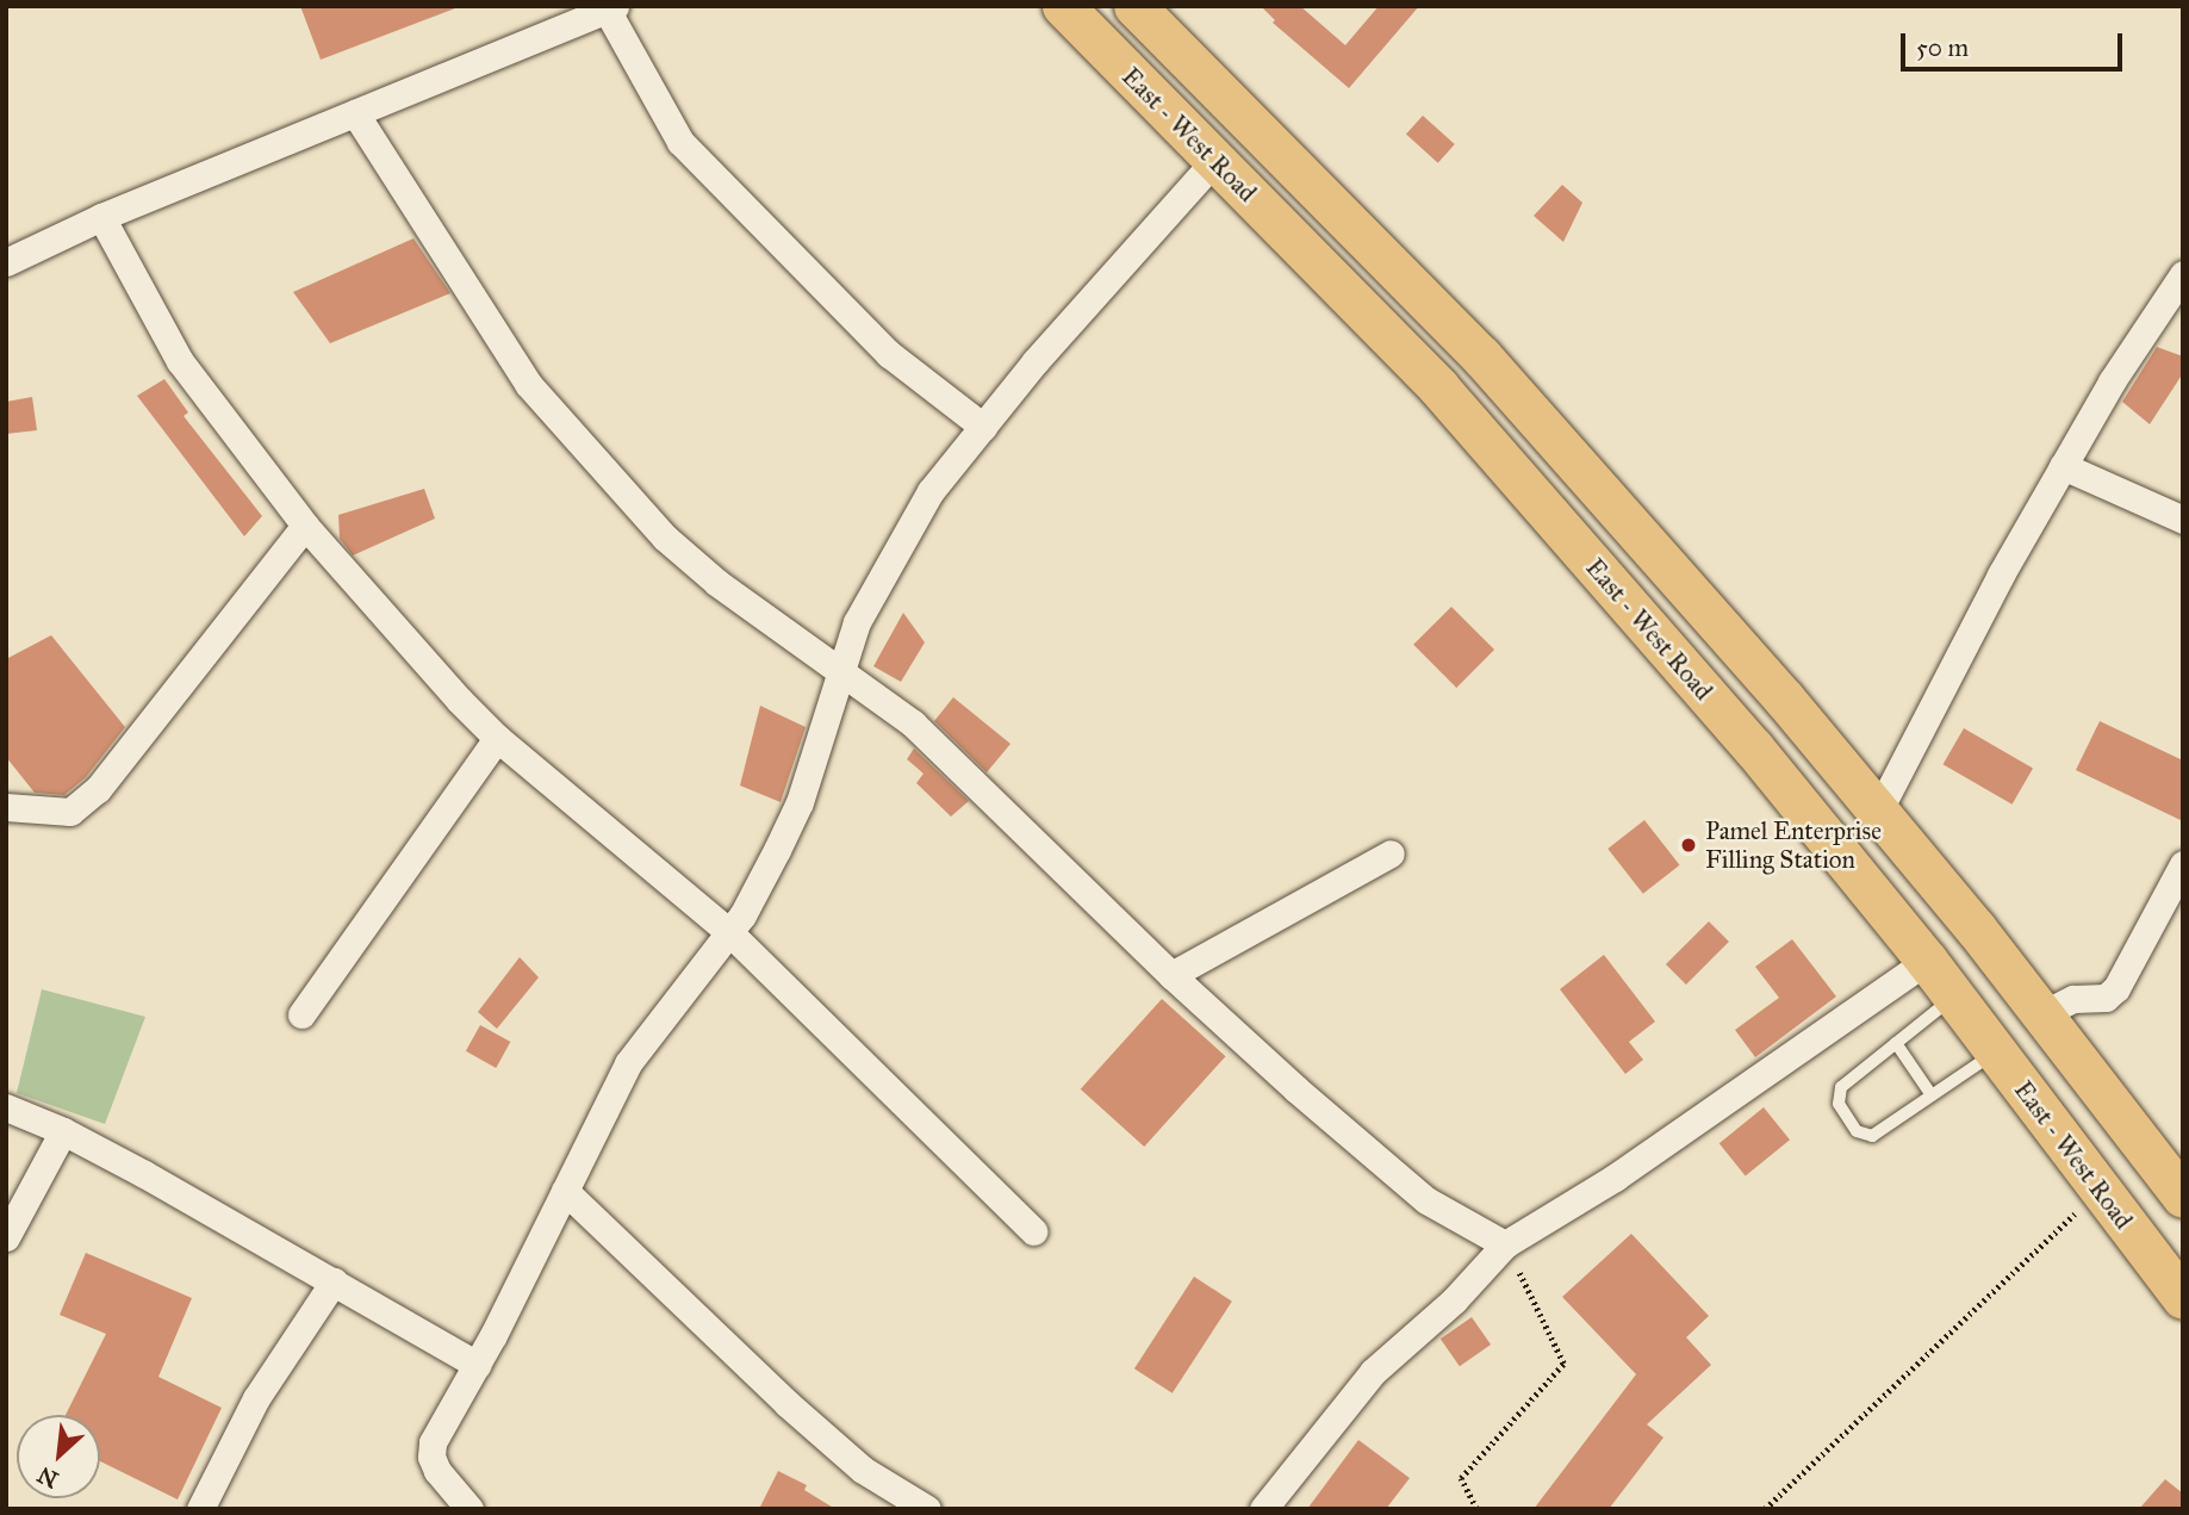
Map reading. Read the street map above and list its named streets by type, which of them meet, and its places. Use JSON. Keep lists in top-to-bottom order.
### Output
{
  "streets": {
    "main road": ["East - West Road"]
  },
  "places": ["Pamel Enterprise Filling Station"],
  "scale_bar": "50 m",
  "north": "bottom left"
}
